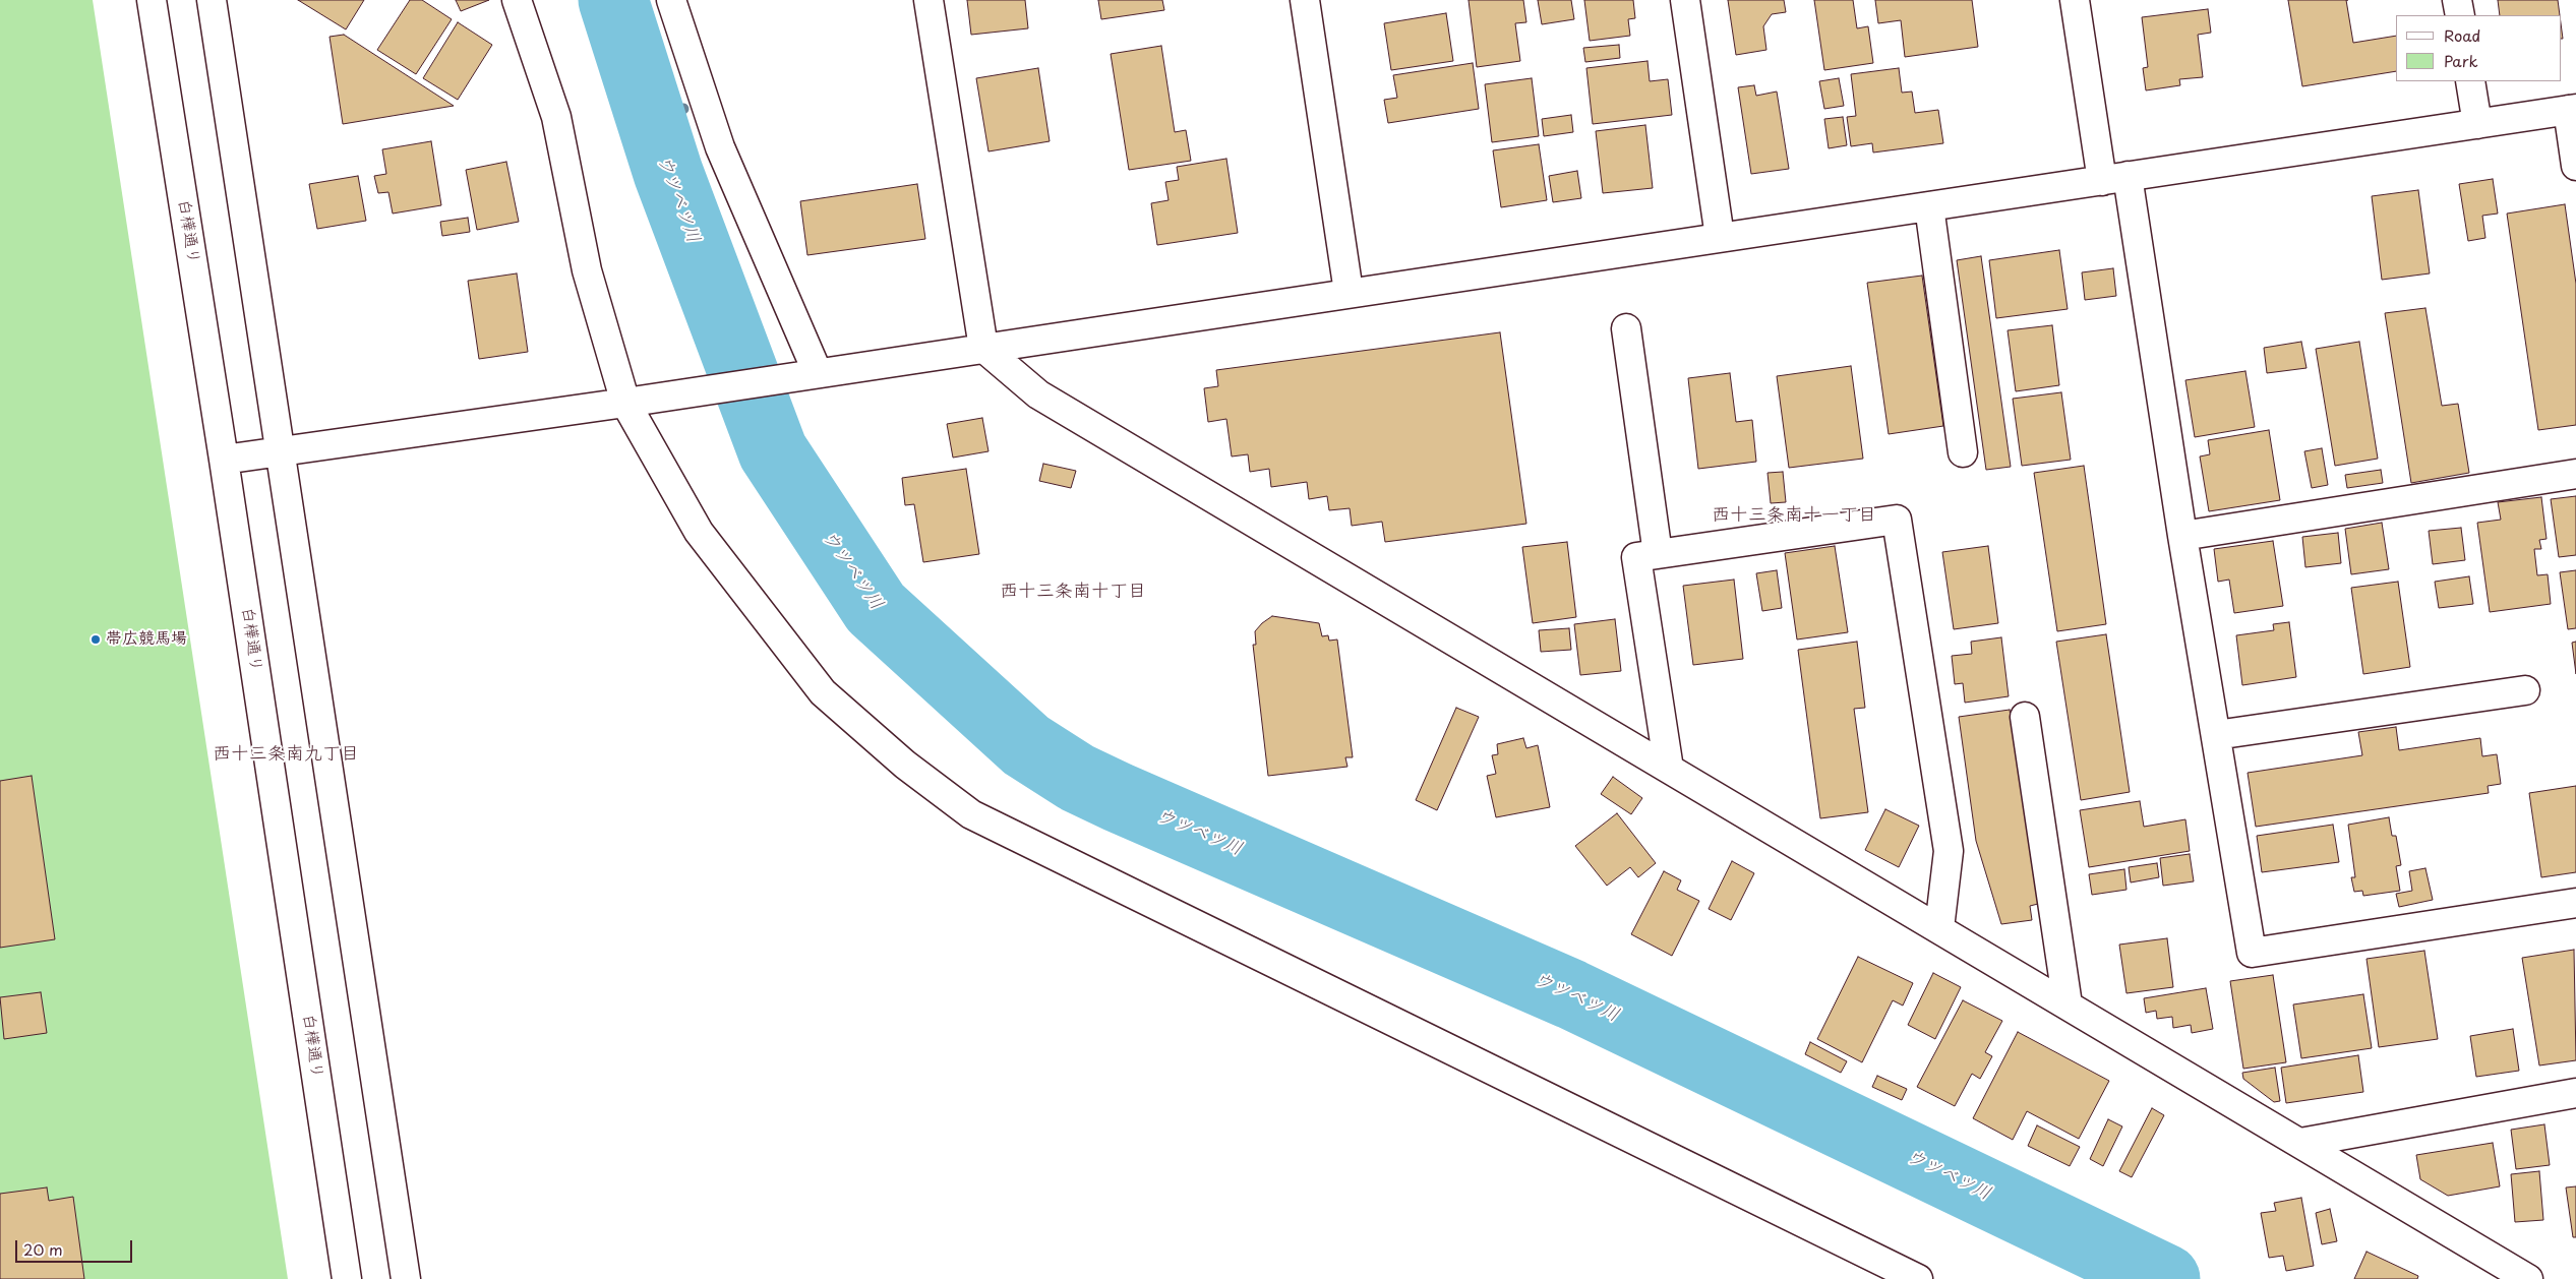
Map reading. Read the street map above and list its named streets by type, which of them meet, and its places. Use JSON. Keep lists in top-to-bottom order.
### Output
{
  "streets": {
    "street": ["白樺通り"]
  },
  "districts": ["西十三条南十一丁目", "西十三条南十丁目", "西十三条南九丁目"],
  "water": ["ウツベツ川"],
  "places": ["帯広競馬場"],
  "legend": ["Road", "Park"],
  "scale_bar": "20 m"
}
